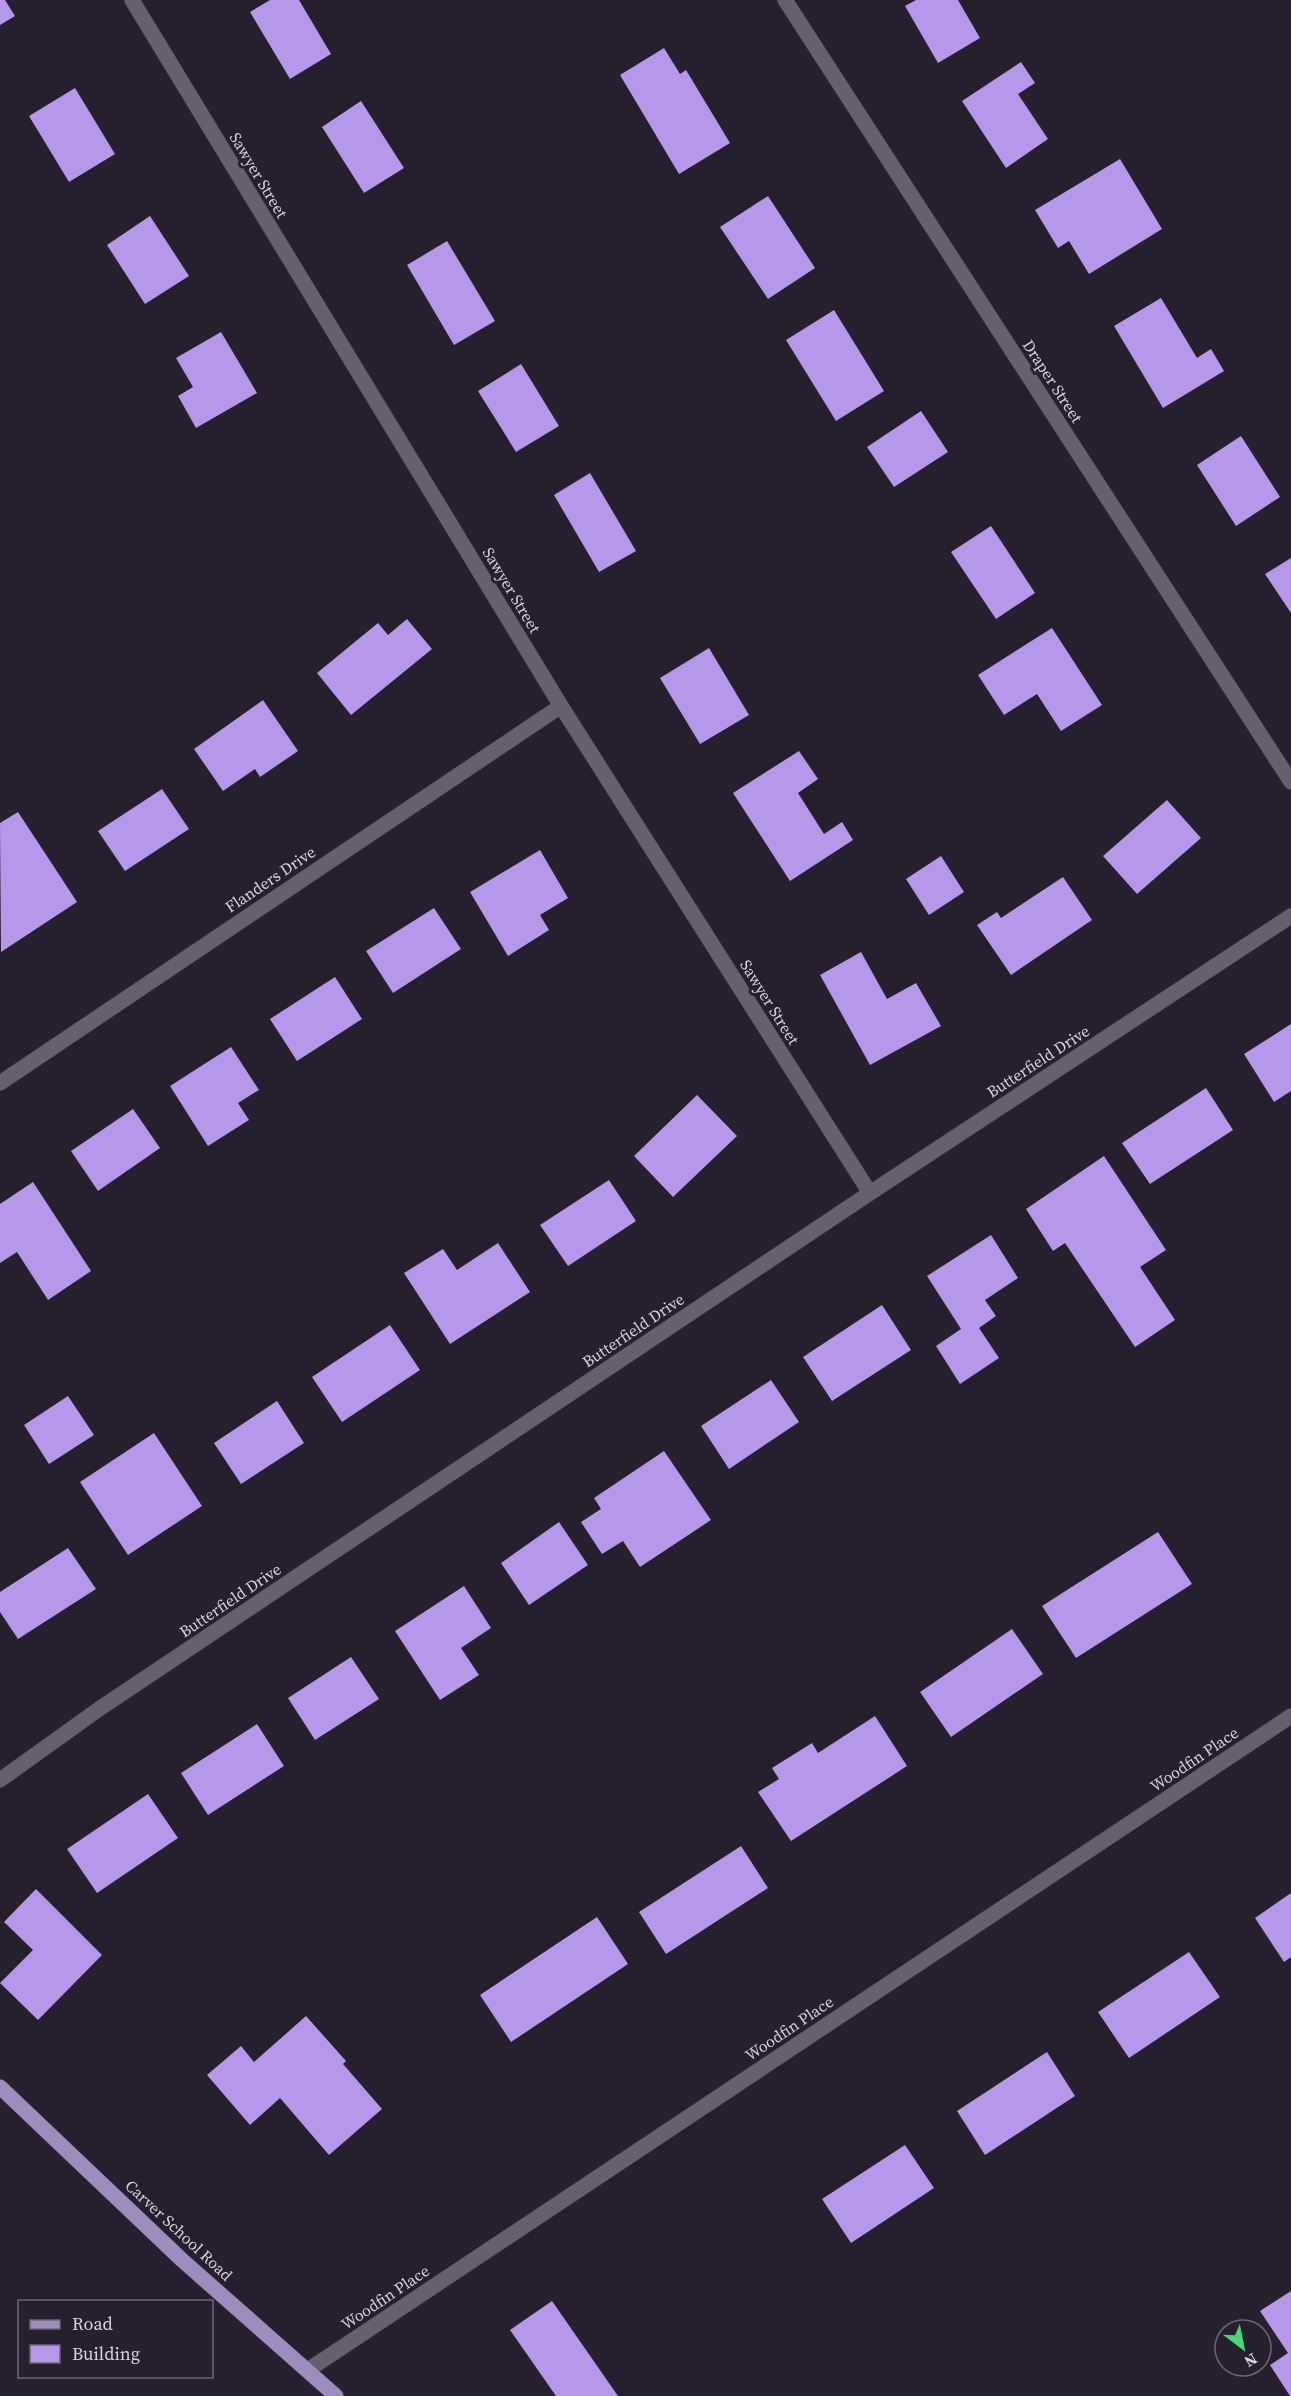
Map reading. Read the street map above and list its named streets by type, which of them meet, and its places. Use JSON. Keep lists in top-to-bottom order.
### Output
{
  "streets": {
    "main road": ["Carver School Road"],
    "street": [
      "Sawyer Street",
      "Draper Street",
      "Flanders Drive",
      "Butterfield Drive",
      "Woodfin Place"
    ]
  },
  "crossings": [
    ["Sawyer Street", "Flanders Drive"],
    ["Sawyer Street", "Butterfield Drive"],
    ["Woodfin Place", "Carver School Road"]
  ],
  "legend": ["Road", "Building"],
  "north": "bottom right"
}
